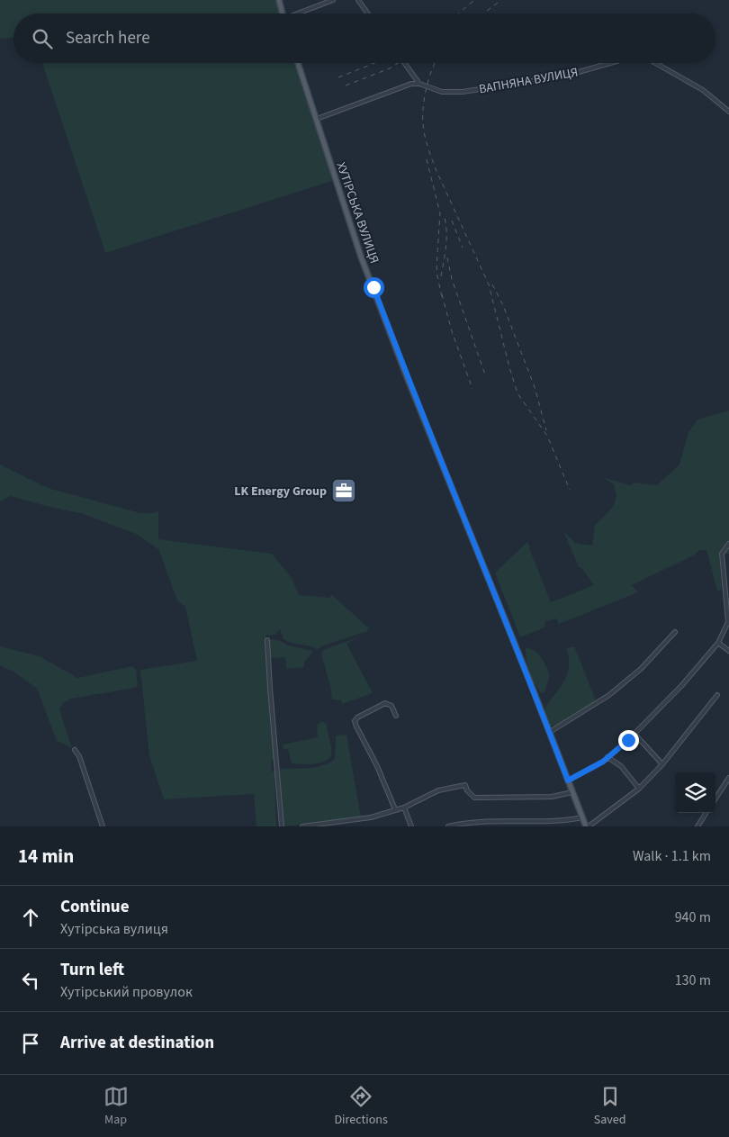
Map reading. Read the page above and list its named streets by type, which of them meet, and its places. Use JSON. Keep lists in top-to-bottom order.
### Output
{
  "streets": {
    "main road": ["ХУТІРСЬКА ВУЛИЦЯ"],
    "street": ["ВАПНЯНА ВУЛИЦЯ"]
  },
  "places": {
    "office": ["LK Energy Group"]
  },
  "page": {
    "search": "Search here",
    "heading": ["14 min", "Walk · 1.1 km"],
    "list": [
      ["Continue", "Хутірська вулиця", "940 m"],
      ["Turn left", "Хутірський провулок", "130 m"],
      "Arrive at destination"
    ],
    "nav": ["Map", "Directions", "Saved"]
  }
}
